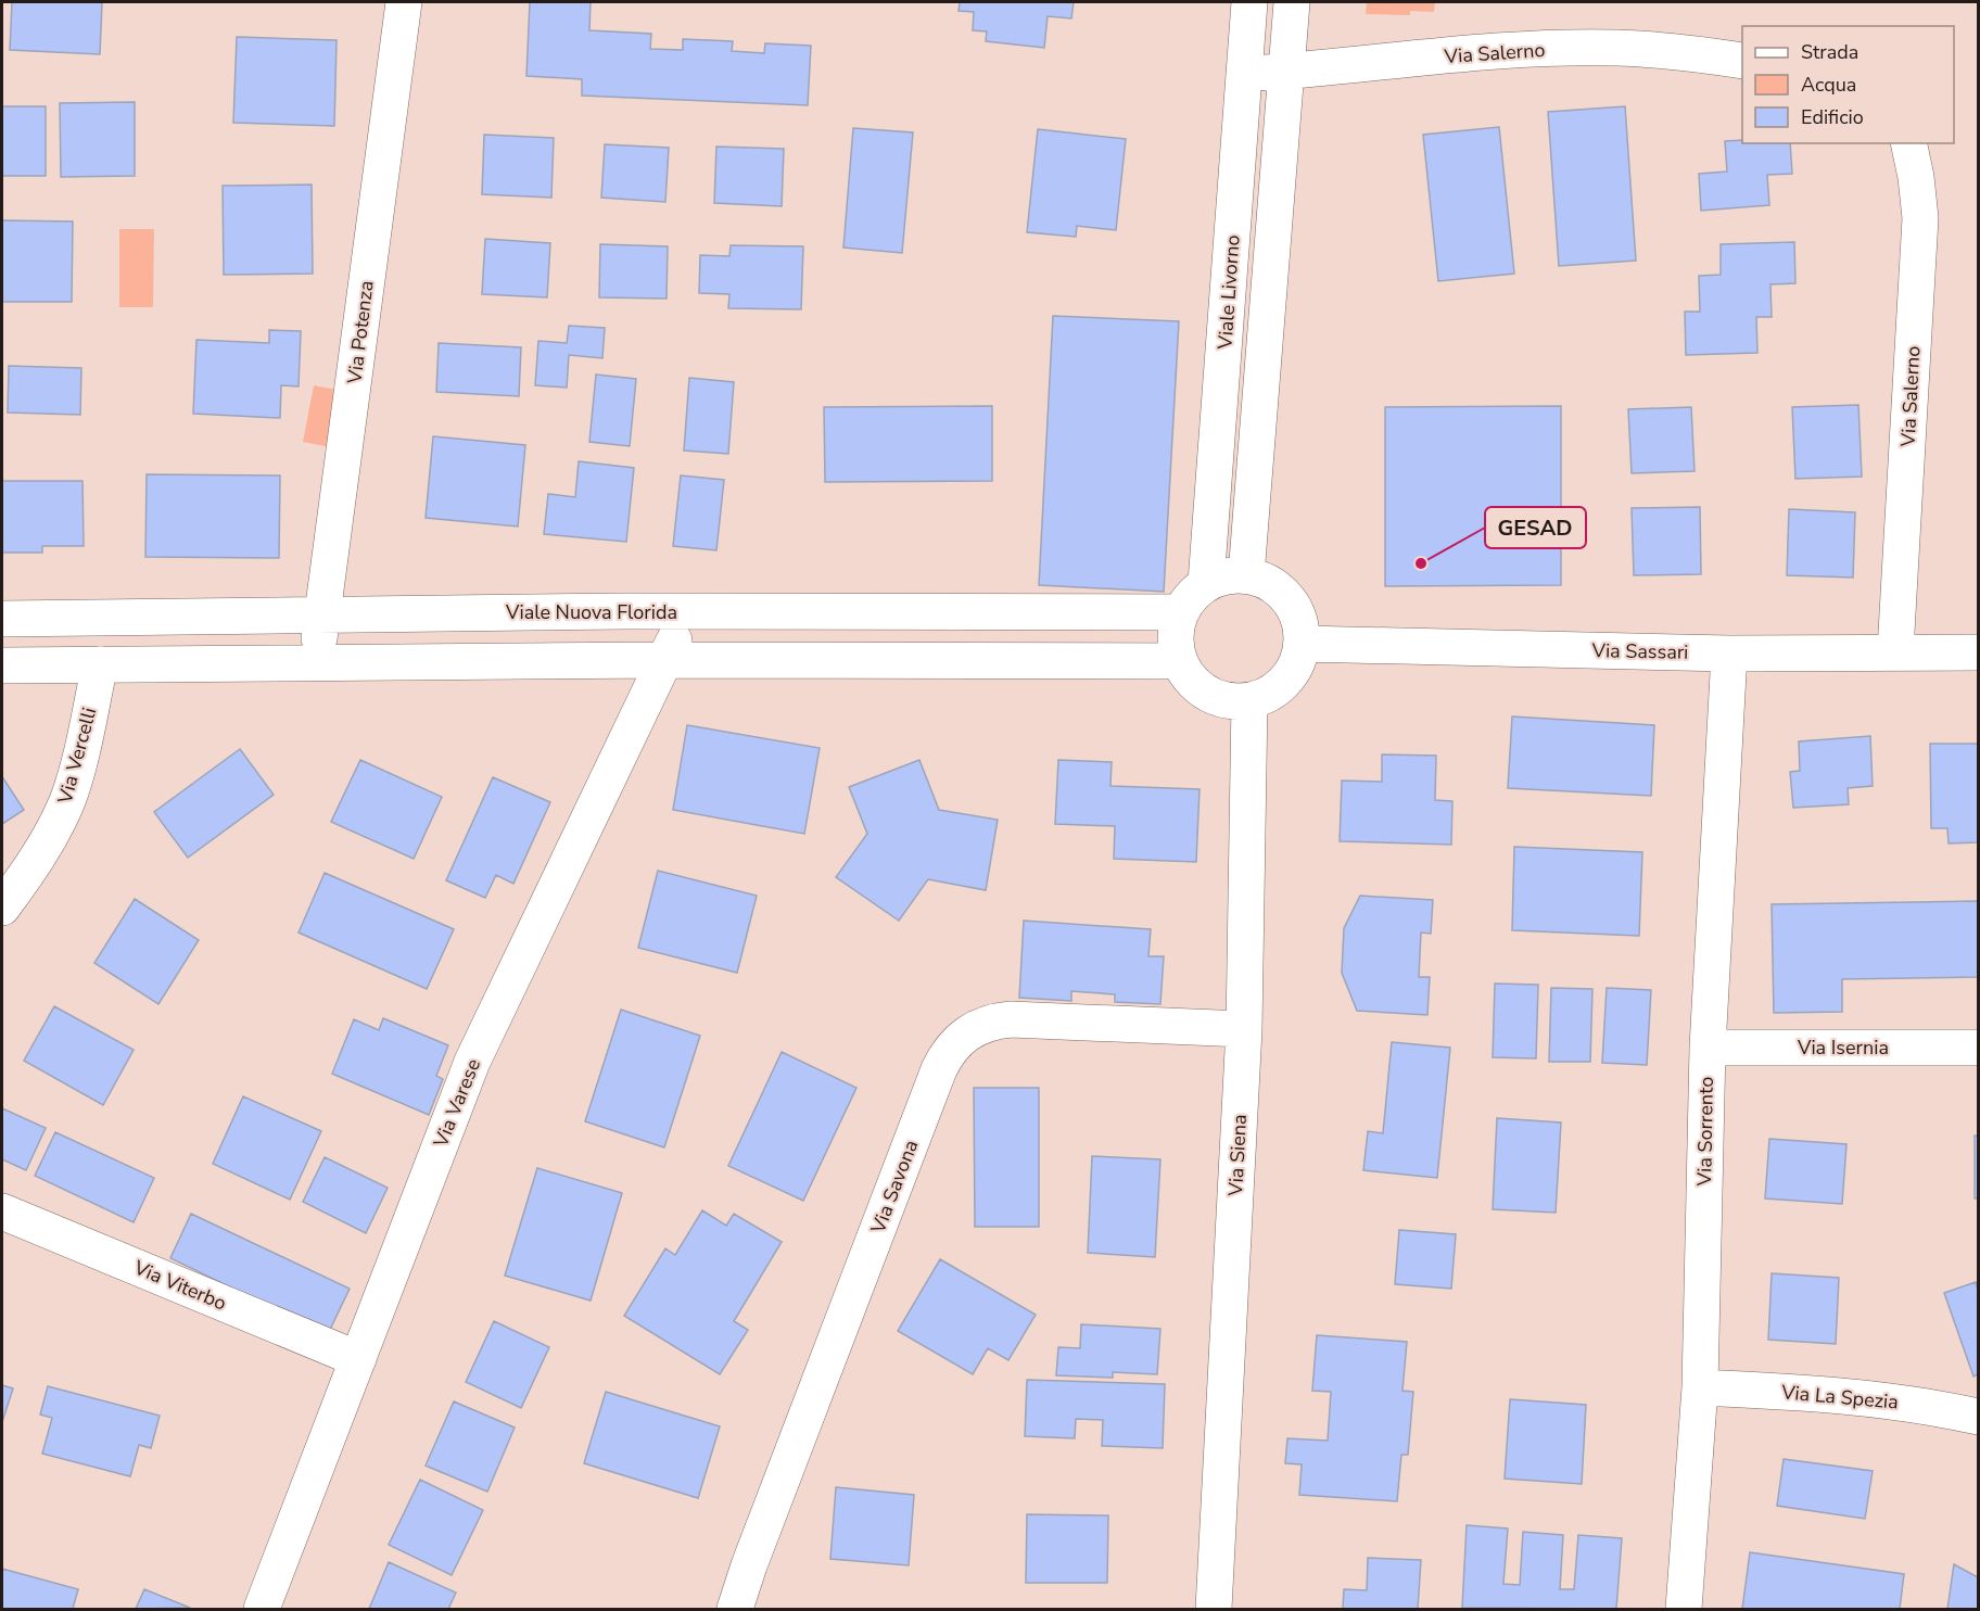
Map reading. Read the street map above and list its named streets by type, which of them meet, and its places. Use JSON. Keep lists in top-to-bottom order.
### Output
{
  "streets": {
    "street": [
      "Via Salerno",
      "Viale Livorno",
      "Via Potenza",
      "Viale Nuova Florida",
      "Via Sassari",
      "Via Vercelli",
      "Via Isernia",
      "Via Varese",
      "Via Sorrento",
      "Via Siena",
      "Via Savona",
      "Via Viterbo",
      "Via La Spezia"
    ]
  },
  "crossings": [
    ["Via Salerno", "Viale Livorno"],
    ["Via Salerno", "Via Sassari"],
    ["Viale Livorno", "Viale Nuova Florida"],
    ["Viale Livorno", "Via Sassari"],
    ["Viale Livorno", "Via Siena"],
    ["Via Potenza", "Viale Nuova Florida"],
    ["Viale Nuova Florida", "Via Sassari"],
    ["Viale Nuova Florida", "Via Varese"],
    ["Viale Nuova Florida", "Via Siena"],
    ["Via Sassari", "Via Sorrento"],
    ["Via Sassari", "Via Siena"],
    ["Via Isernia", "Via Sorrento"],
    ["Via Varese", "Via Viterbo"],
    ["Via Sorrento", "Via La Spezia"],
    ["Via Siena", "Via Savona"]
  ],
  "places": ["GESAD"],
  "legend": ["Strada", "Acqua", "Edificio"]
}
